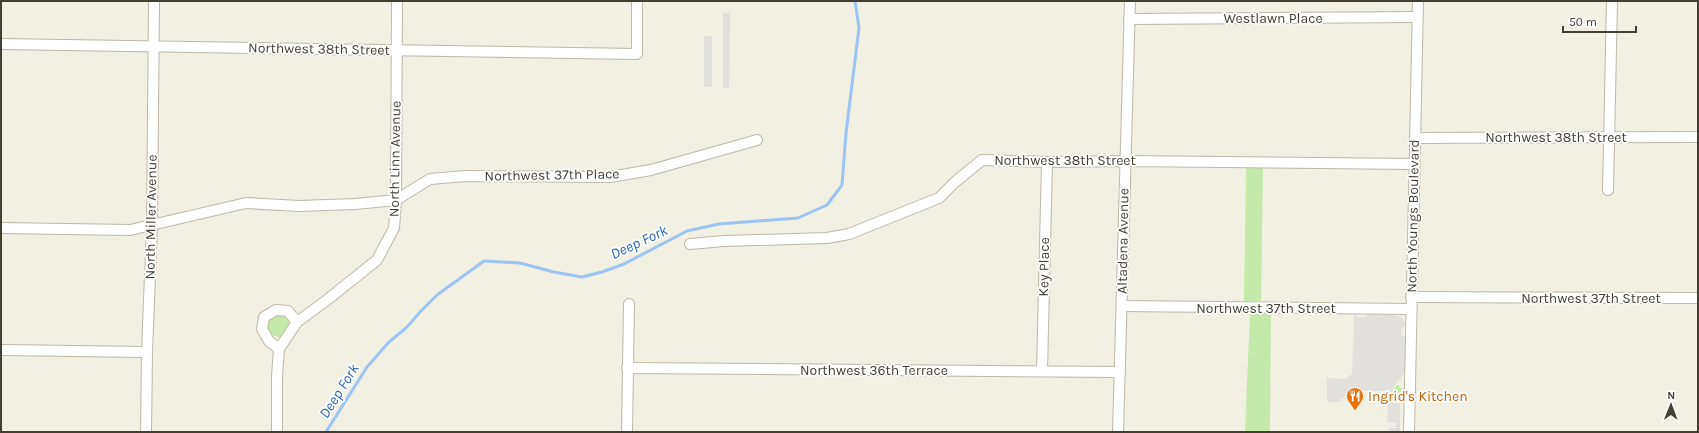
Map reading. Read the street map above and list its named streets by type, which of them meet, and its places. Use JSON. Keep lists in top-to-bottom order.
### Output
{
  "streets": {
    "street": [
      "Westlawn Place",
      "Northwest 38th Street",
      "North Linn Avenue",
      "Northwest 37th Place",
      "North Youngs Boulevard",
      "North Miller Avenue",
      "Altadena Avenue",
      "Key Place",
      "Northwest 37th Street",
      "Northwest 36th Terrace"
    ]
  },
  "crossings": [
    ["Westlawn Place", "North Youngs Boulevard"],
    ["Westlawn Place", "Altadena Avenue"],
    ["Northwest 38th Street", "North Linn Avenue"],
    ["Northwest 38th Street", "North Youngs Boulevard"],
    ["Northwest 38th Street", "North Miller Avenue"],
    ["Northwest 38th Street", "Altadena Avenue"],
    ["Northwest 38th Street", "Key Place"],
    ["North Linn Avenue", "Northwest 37th Place"],
    ["North Youngs Boulevard", "Northwest 37th Street"],
    ["Altadena Avenue", "Northwest 37th Street"],
    ["Altadena Avenue", "Northwest 36th Terrace"],
    ["Key Place", "Northwest 36th Terrace"]
  ],
  "water": ["Deep Fork"],
  "places": {
    "restaurant": ["Ingrid's Kitchen"]
  },
  "scale_bar": "50 m",
  "north": "top"
}
